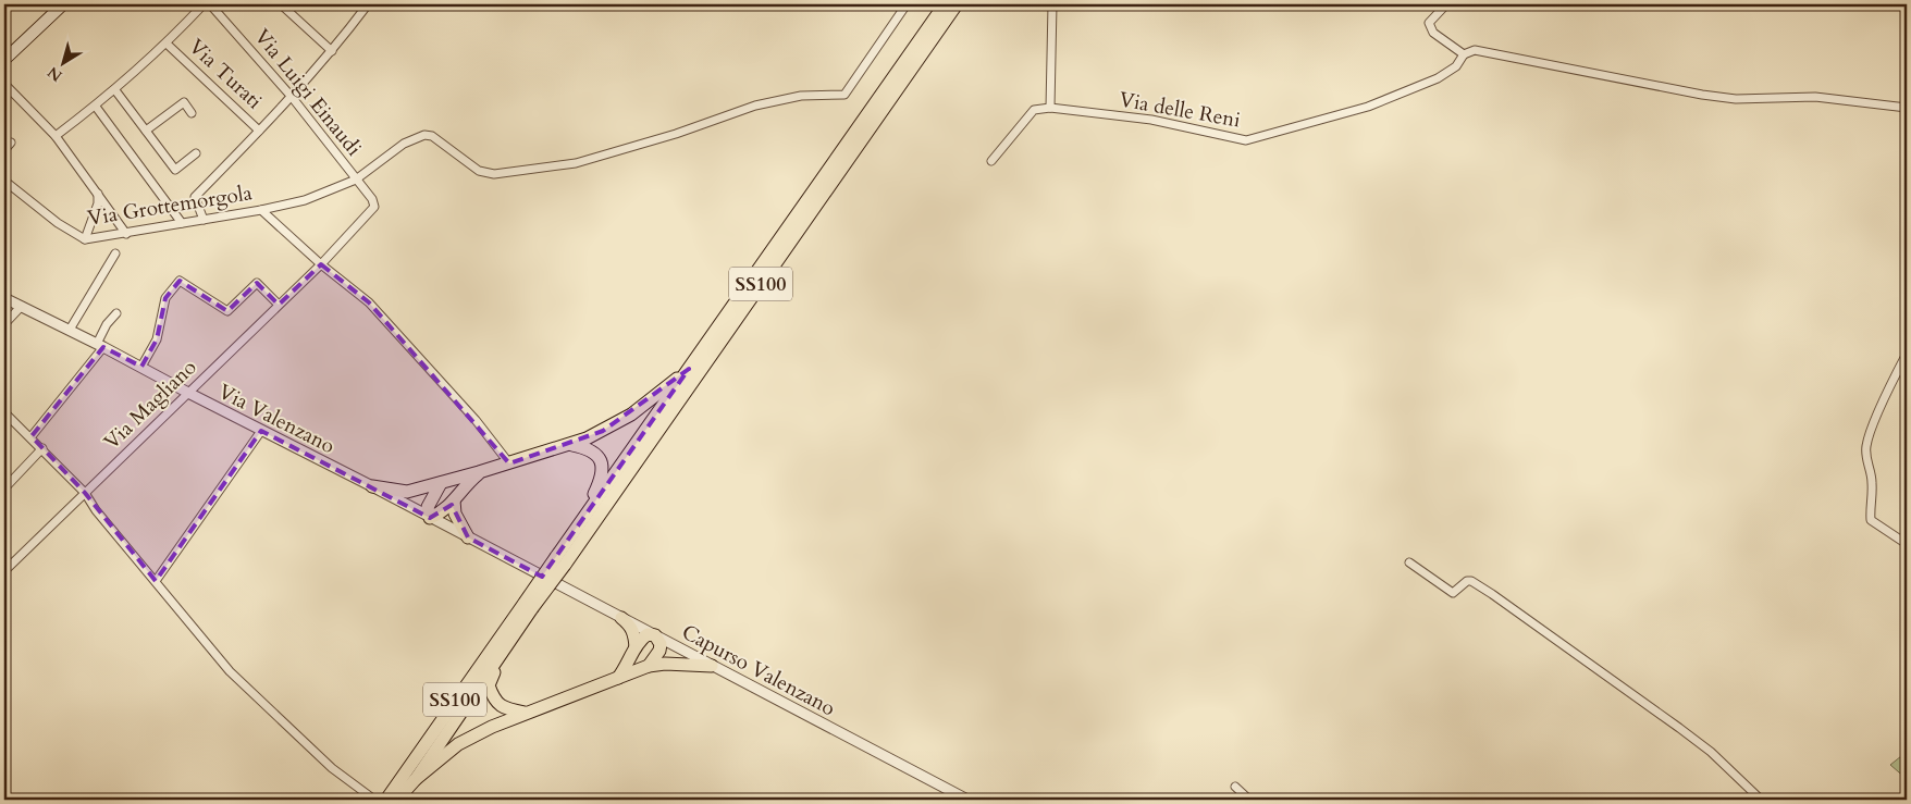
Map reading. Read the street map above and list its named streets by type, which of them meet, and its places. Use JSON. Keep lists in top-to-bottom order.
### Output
{
  "streets": {
    "highway": ["SS100"],
    "street": [
      "Via Turati",
      "Via Luigi Einaudi",
      "Via delle Reni",
      "Via Grottemorgola",
      "Via Magliano",
      "Via Valenzano",
      "Capurso Valenzano"
    ]
  },
  "crossings": [
    ["Via Luigi Einaudi", "Via Grottemorgola"],
    ["Via Luigi Einaudi", "Via Magliano"],
    ["SS100", "Via Valenzano"],
    ["SS100", "Capurso Valenzano"],
    ["Via Magliano", "Via Valenzano"],
    ["Via Valenzano", "Capurso Valenzano"]
  ],
  "north": "bottom left"
}
